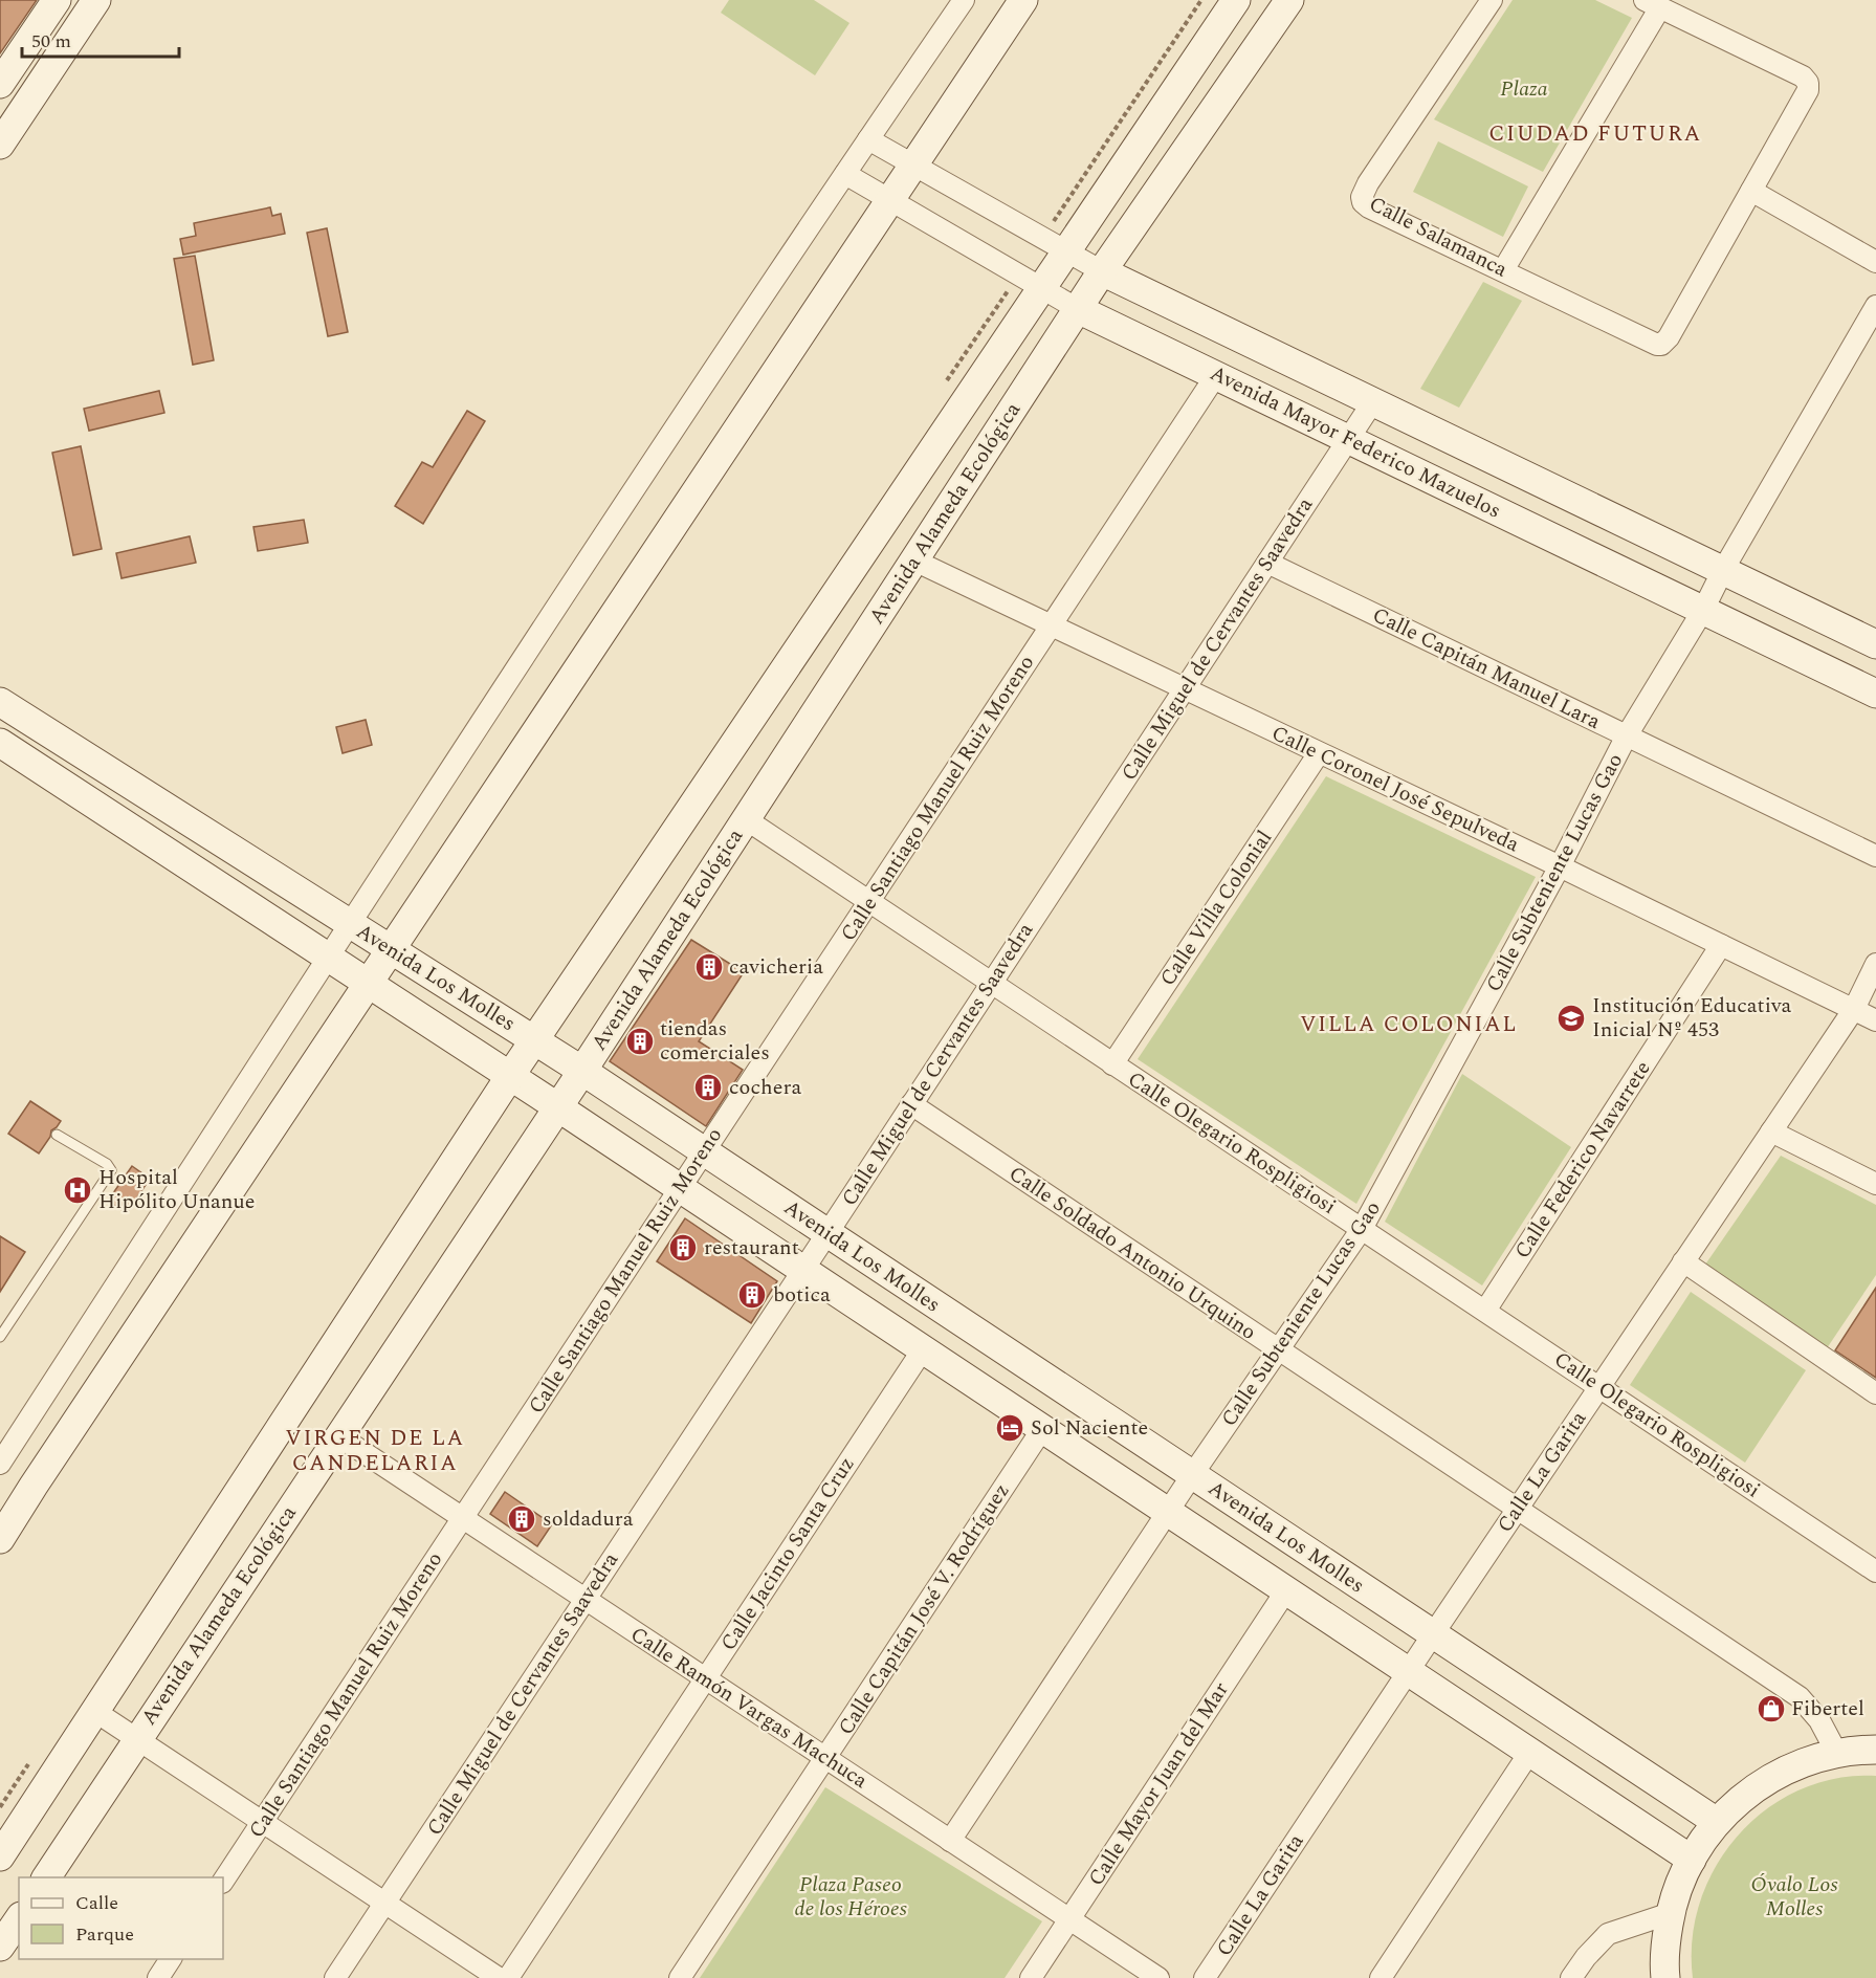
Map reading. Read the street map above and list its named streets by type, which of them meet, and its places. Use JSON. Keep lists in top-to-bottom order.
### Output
{
  "streets": {
    "street": [
      "Calle Salamanca",
      "Avenida Mayor Federico Mazuelos",
      "Avenida Alameda Ecológica",
      "Calle Miguel de Cervantes Saavedra",
      "Calle Capitán Manuel Lara",
      "Calle Coronel José Sepulveda",
      "Calle Santiago Manuel Ruiz Moreno",
      "Calle Subteniente Lucas Gao",
      "Calle Villa Colonial",
      "Avenida Los Molles",
      "Calle Olegario Rospligiosi",
      "Calle Federico Navarrete",
      "Calle Soldado Antonio Urquino",
      "Calle La Garita",
      "Calle Jacinto Santa Cruz",
      "Calle Capitán José V. Rodríguez",
      "Calle Ramón Vargas Machuca",
      "Calle Mayor Juan del Mar"
    ]
  },
  "crossings": [
    ["Avenida Mayor Federico Mazuelos", "Avenida Alameda Ecológica"],
    ["Avenida Mayor Federico Mazuelos", "Calle Miguel de Cervantes Saavedra"],
    ["Avenida Mayor Federico Mazuelos", "Calle Santiago Manuel Ruiz Moreno"],
    ["Avenida Mayor Federico Mazuelos", "Calle Subteniente Lucas Gao"],
    ["Avenida Alameda Ecológica", "Calle Coronel José Sepulveda"],
    ["Avenida Alameda Ecológica", "Avenida Los Molles"],
    ["Avenida Alameda Ecológica", "Calle Olegario Rospligiosi"],
    ["Avenida Alameda Ecológica", "Calle Ramón Vargas Machuca"],
    ["Calle Miguel de Cervantes Saavedra", "Calle Capitán Manuel Lara"],
    ["Calle Miguel de Cervantes Saavedra", "Calle Coronel José Sepulveda"],
    ["Calle Miguel de Cervantes Saavedra", "Avenida Los Molles"],
    ["Calle Miguel de Cervantes Saavedra", "Calle Olegario Rospligiosi"],
    ["Calle Miguel de Cervantes Saavedra", "Calle Soldado Antonio Urquino"],
    ["Calle Miguel de Cervantes Saavedra", "Calle Ramón Vargas Machuca"],
    ["Calle Capitán Manuel Lara", "Calle Subteniente Lucas Gao"],
    ["Calle Coronel José Sepulveda", "Calle Santiago Manuel Ruiz Moreno"],
    ["Calle Coronel José Sepulveda", "Calle Subteniente Lucas Gao"],
    ["Calle Coronel José Sepulveda", "Calle Villa Colonial"],
    ["Calle Coronel José Sepulveda", "Calle Federico Navarrete"],
    ["Calle Coronel José Sepulveda", "Calle La Garita"],
    ["Calle Santiago Manuel Ruiz Moreno", "Avenida Los Molles"],
    ["Calle Santiago Manuel Ruiz Moreno", "Calle Olegario Rospligiosi"],
    ["Calle Santiago Manuel Ruiz Moreno", "Calle Ramón Vargas Machuca"],
    ["Calle Subteniente Lucas Gao", "Avenida Los Molles"],
    ["Calle Subteniente Lucas Gao", "Calle Olegario Rospligiosi"],
    ["Calle Subteniente Lucas Gao", "Calle Soldado Antonio Urquino"],
    ["Calle Subteniente Lucas Gao", "Calle Ramón Vargas Machuca"],
    ["Calle Villa Colonial", "Calle Olegario Rospligiosi"],
    ["Avenida Los Molles", "Calle La Garita"],
    ["Avenida Los Molles", "Calle Jacinto Santa Cruz"],
    ["Avenida Los Molles", "Calle Capitán José V. Rodríguez"],
    ["Avenida Los Molles", "Calle Mayor Juan del Mar"],
    ["Calle Olegario Rospligiosi", "Calle Federico Navarrete"],
    ["Calle Olegario Rospligiosi", "Calle La Garita"],
    ["Calle Soldado Antonio Urquino", "Calle La Garita"],
    ["Calle Jacinto Santa Cruz", "Calle Ramón Vargas Machuca"],
    ["Calle Capitán José V. Rodríguez", "Calle Ramón Vargas Machuca"],
    ["Calle Ramón Vargas Machuca", "Calle Mayor Juan del Mar"]
  ],
  "districts": ["CIUDAD FUTURA", "VILLA COLONIAL", "VIRGEN DE LA CANDELARIA"],
  "parks": ["Plaza", "Plaza Paseo de los Héroes", "Óvalo Los Molles"],
  "places": {
    "building": [
      "cavicheria",
      "tiendas comerciales",
      "cochera",
      "restaurant",
      "botica",
      "soldadura"
    ],
    "school or university": ["Institución Educativa Inicial Nº 453"],
    "hospital": ["Hospital Hipólito Unanue"],
    "hotel": ["Sol Naciente"],
    "shop": ["Fibertel"]
  },
  "legend": ["Calle", "Parque"],
  "scale_bar": "50 m"
}
